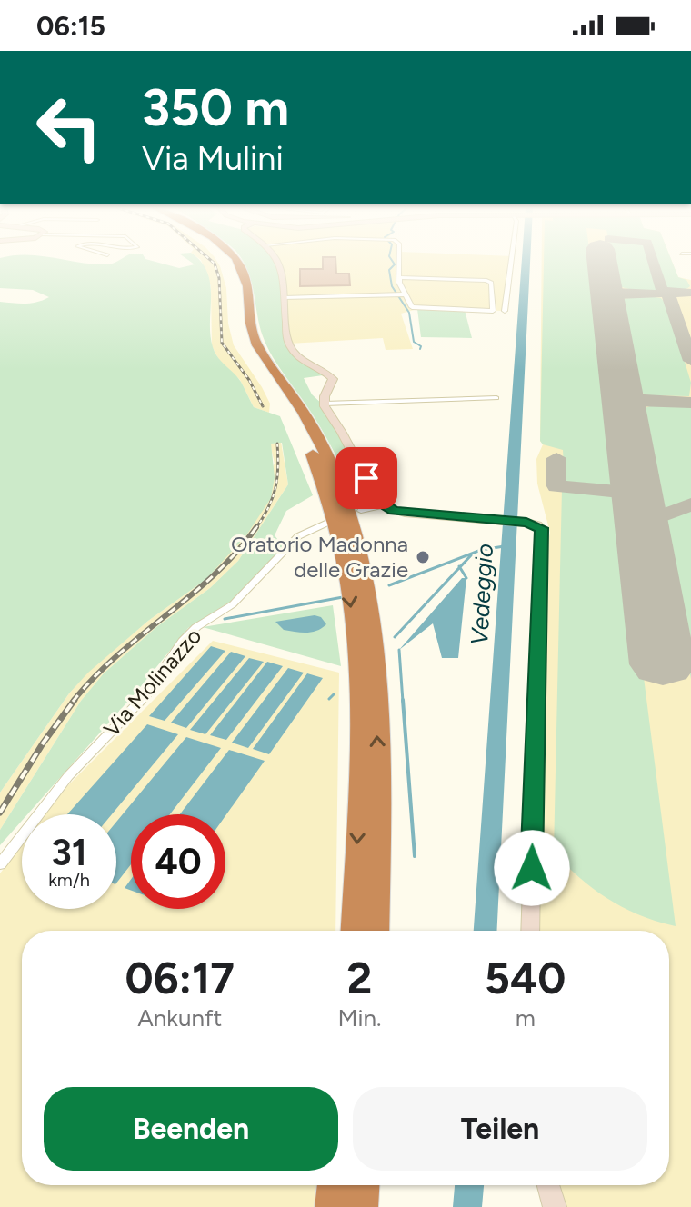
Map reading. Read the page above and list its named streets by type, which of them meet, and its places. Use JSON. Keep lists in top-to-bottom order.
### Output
{
  "streets": {
    "street": ["Via Molinazzo"]
  },
  "water": ["Vedeggio"],
  "places": ["Oratorio Madonna delle Grazie"],
  "page": {
    "status": "06:15",
    "turn": ["350 m", "Via Mulini"],
    "speed": "31 km/h",
    "limit": "40",
    "eta": [
      "06:17",
      "Ankunft",
      "2",
      "Min.",
      "540",
      "m"
    ],
    "buttons": ["Beenden", "Teilen"]
  }
}
